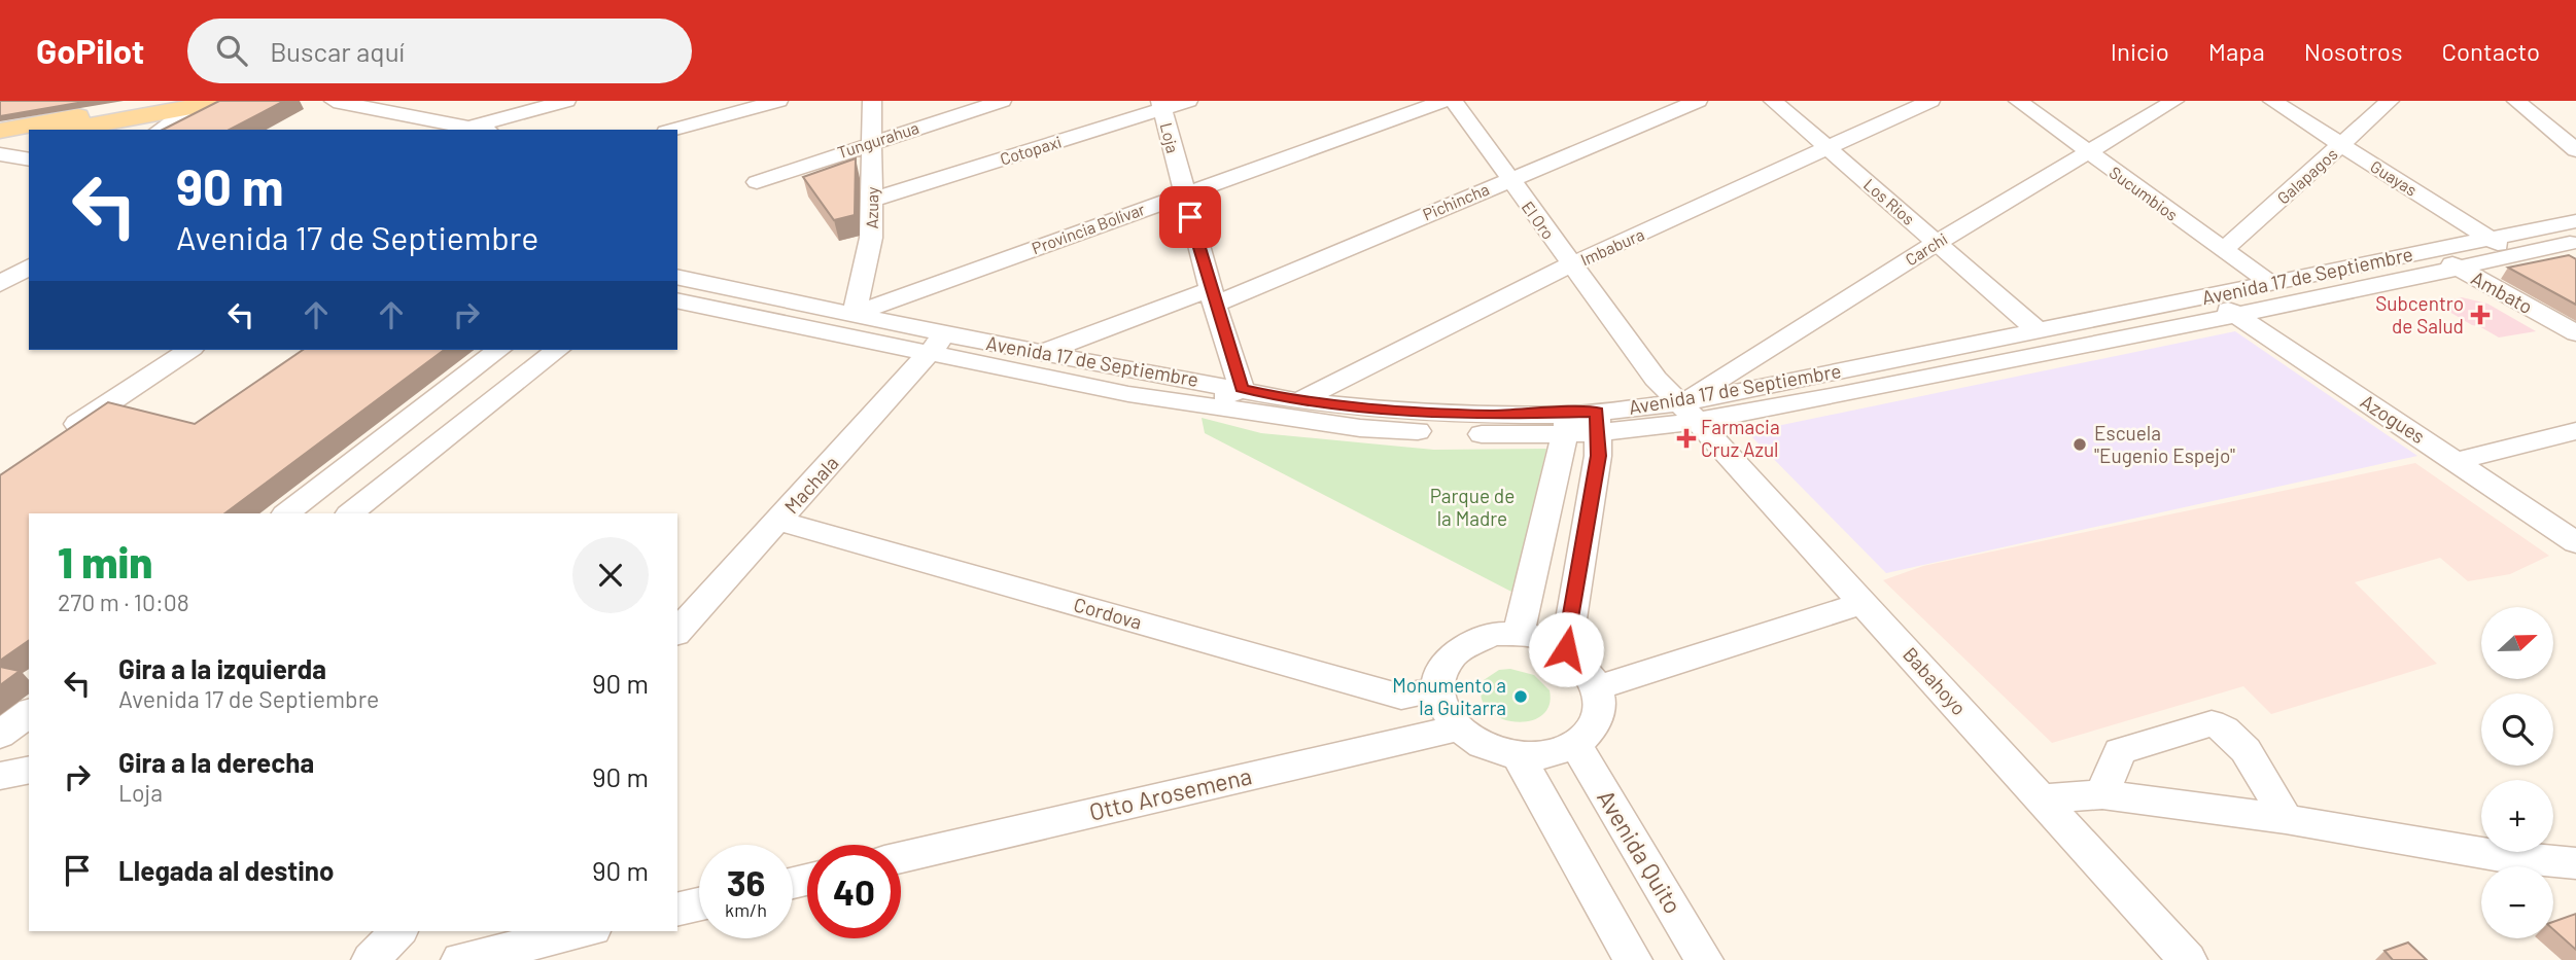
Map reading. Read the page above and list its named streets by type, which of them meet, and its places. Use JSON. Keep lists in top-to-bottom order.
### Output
{
  "streets": {
    "street": [
      "Loja",
      "Tungurahua",
      "Cotopaxi",
      "Galapagos",
      "Guayas",
      "Sucumbios",
      "Pichincha",
      "Los Rios",
      "Azuay",
      "El Oro",
      "Provincia Bolivar",
      "Imbabura",
      "Carchi",
      "Avenida 17 de Septiembre",
      "Ambato",
      "Azogues",
      "Machala",
      "Cordova",
      "Babahoyo",
      "Otto Arosemena",
      "Avenida Quito"
    ]
  },
  "crossings": [
    ["Loja", "Cotopaxi"],
    ["Loja", "Pichincha"],
    ["Loja", "Provincia Bolivar"],
    ["Loja", "Avenida 17 de Septiembre"],
    ["Tungurahua", "Azuay"],
    ["Cotopaxi", "Azuay"],
    ["Galapagos", "Guayas"],
    ["Galapagos", "Sucumbios"],
    ["Guayas", "Avenida 17 de Septiembre"],
    ["Sucumbios", "Carchi"],
    ["Sucumbios", "Avenida 17 de Septiembre"],
    ["Pichincha", "El Oro"],
    ["Pichincha", "Avenida 17 de Septiembre"],
    ["Los Rios", "Imbabura"],
    ["Los Rios", "Carchi"],
    ["Los Rios", "Avenida 17 de Septiembre"],
    ["Azuay", "Provincia Bolivar"],
    ["Azuay", "Avenida 17 de Septiembre"],
    ["El Oro", "Imbabura"],
    ["El Oro", "Carchi"],
    ["El Oro", "Avenida 17 de Septiembre"],
    ["El Oro", "Babahoyo"],
    ["Provincia Bolivar", "Avenida 17 de Septiembre"],
    ["Imbabura", "Avenida 17 de Septiembre"],
    ["Carchi", "Avenida 17 de Septiembre"],
    ["Carchi", "Babahoyo"],
    ["Avenida 17 de Septiembre", "Ambato"],
    ["Avenida 17 de Septiembre", "Azogues"],
    ["Avenida 17 de Septiembre", "Machala"],
    ["Avenida 17 de Septiembre", "Babahoyo"],
    ["Machala", "Cordova"],
    ["Cordova", "Otto Arosemena"],
    ["Cordova", "Avenida Quito"],
    ["Otto Arosemena", "Avenida Quito"]
  ],
  "parks": ["Parque de la Madre"],
  "places": {
    "health": ["Subcentro de Salud", "Farmacia Cruz Azul"],
    "other": ["Escuela \"Eugenio Espejo\"", "Monumento a la Guitarra"]
  },
  "north": "right",
  "page": {
    "header": "GoPilot",
    "search": "Buscar aquí",
    "nav": [
      "Inicio",
      "Mapa",
      "Nosotros",
      "Contacto"
    ],
    "turn": ["90 m", "Avenida 17 de Septiembre"],
    "heading": ["1 min", "270 m · 10:08"],
    "map_buttons": ["+", "−"],
    "list": [
      {
        "name": "Gira a la izquierda",
        "note": "Avenida 17 de Septiembre",
        "value": "90 m"
      },
      {
        "name": "Gira a la derecha",
        "note": "Loja",
        "value": "90 m"
      },
      {
        "name": "Llegada al destino",
        "value": "90 m"
      }
    ],
    "speed": "36 km/h",
    "limit": "40"
  }
}
